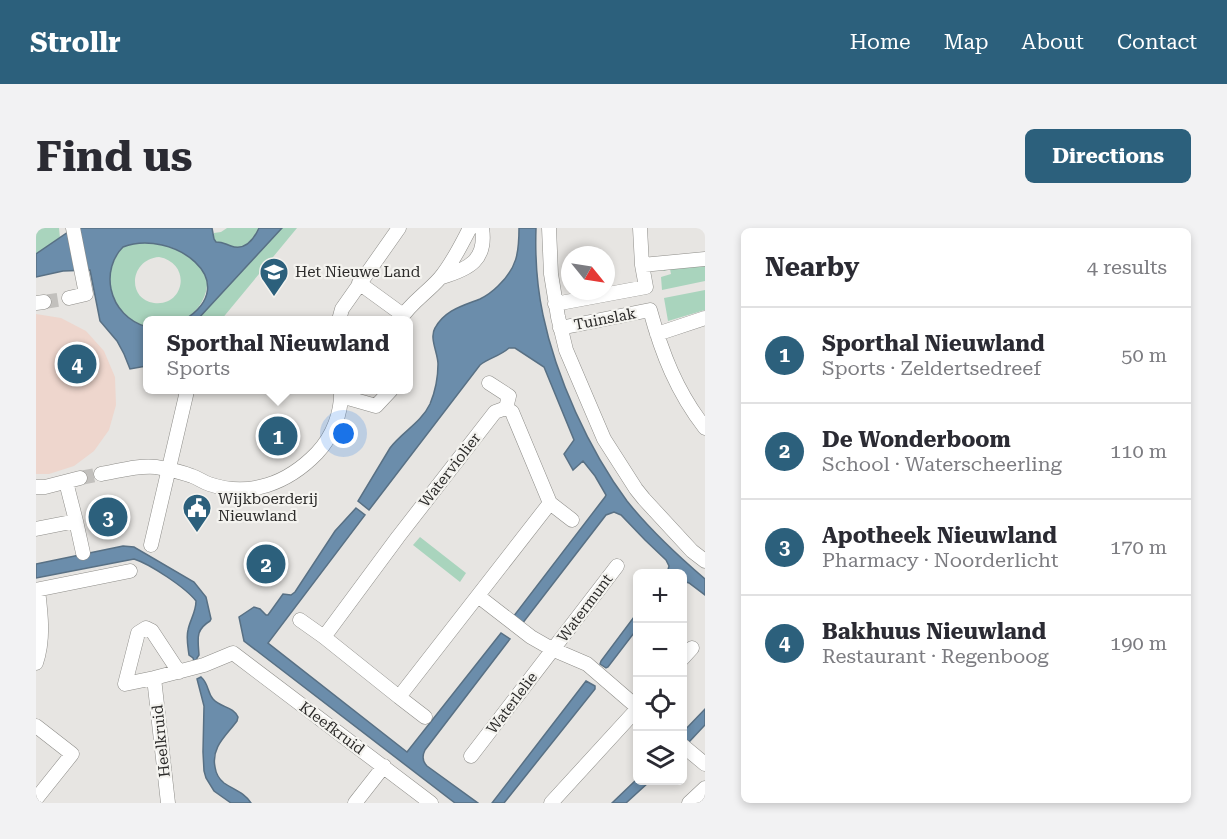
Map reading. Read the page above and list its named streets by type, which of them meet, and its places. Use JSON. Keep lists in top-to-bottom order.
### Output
{
  "streets": {
    "street": [
      "Tuinslak",
      "Waterviolier",
      "Watermunt",
      "Waterlelie",
      "Kleefkruid",
      "Heelkruid"
    ]
  },
  "crossings": [
    ["Watermunt", "Waterlelie"]
  ],
  "places": {
    "school or university": ["Het Nieuwe Land"],
    "public building": ["Wijkboerderij Nieuwland"]
  },
  "north": "bottom right",
  "page": {
    "header": "Strollr",
    "nav": [
      "Home",
      "Map",
      "About",
      "Contact"
    ],
    "buttons": "Directions",
    "title": "Find us",
    "heading": ["Nearby", "4 results"],
    "list": [
      {
        "mark": "1",
        "name": "Sporthal Nieuwland",
        "note": "Sports · Zeldertsedreef",
        "value": "50 m"
      },
      {
        "mark": "2",
        "name": "De Wonderboom",
        "note": "School · Waterscheerling",
        "value": "110 m"
      },
      {
        "mark": "3",
        "name": "Apotheek Nieuwland",
        "note": "Pharmacy · Noorderlicht",
        "value": "170 m"
      },
      {
        "mark": "4",
        "name": "Bakhuus Nieuwland",
        "note": "Restaurant · Regenboog",
        "value": "190 m"
      }
    ],
    "popup": ["Sporthal Nieuwland", "Sports"],
    "pins": [
      "4",
      "1",
      "3",
      "2"
    ],
    "map_buttons": ["+", "−"]
  }
}
